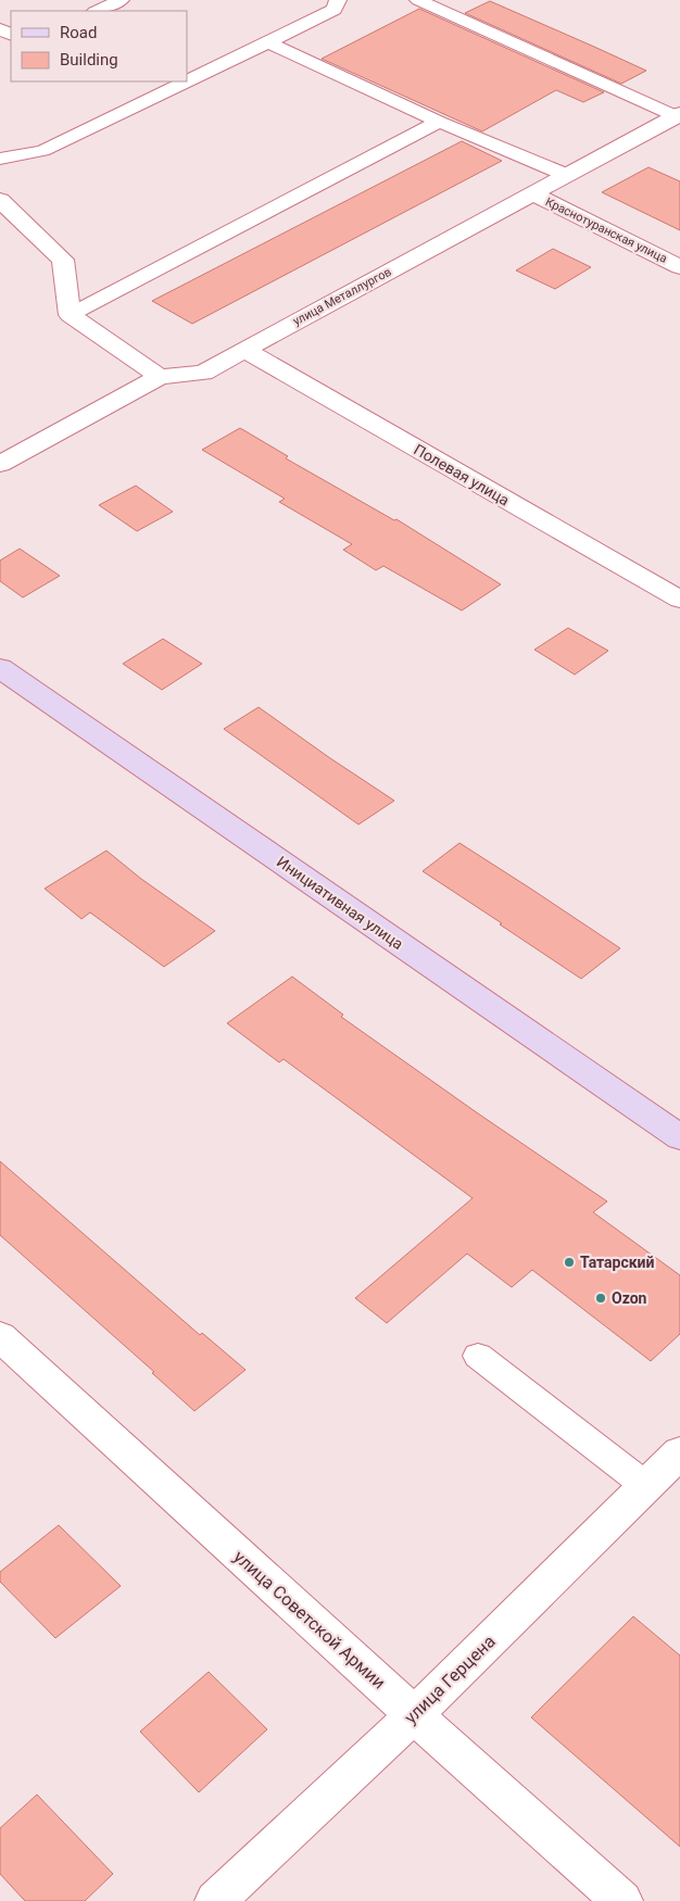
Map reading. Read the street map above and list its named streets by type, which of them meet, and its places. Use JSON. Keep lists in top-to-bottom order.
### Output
{
  "streets": {
    "street": [
      "Краснотуранская улица",
      "улица Металлургов",
      "Полевая улица",
      "Инициативная улица",
      "улица Советской Армии",
      "улица Герцена"
    ]
  },
  "crossings": [
    ["Краснотуранская улица", "улица Металлургов"],
    ["улица Металлургов", "Полевая улица"],
    ["улица Советской Армии", "улица Герцена"]
  ],
  "places": ["Татарский", "Ozon"],
  "legend": ["Road", "Building"]
}
